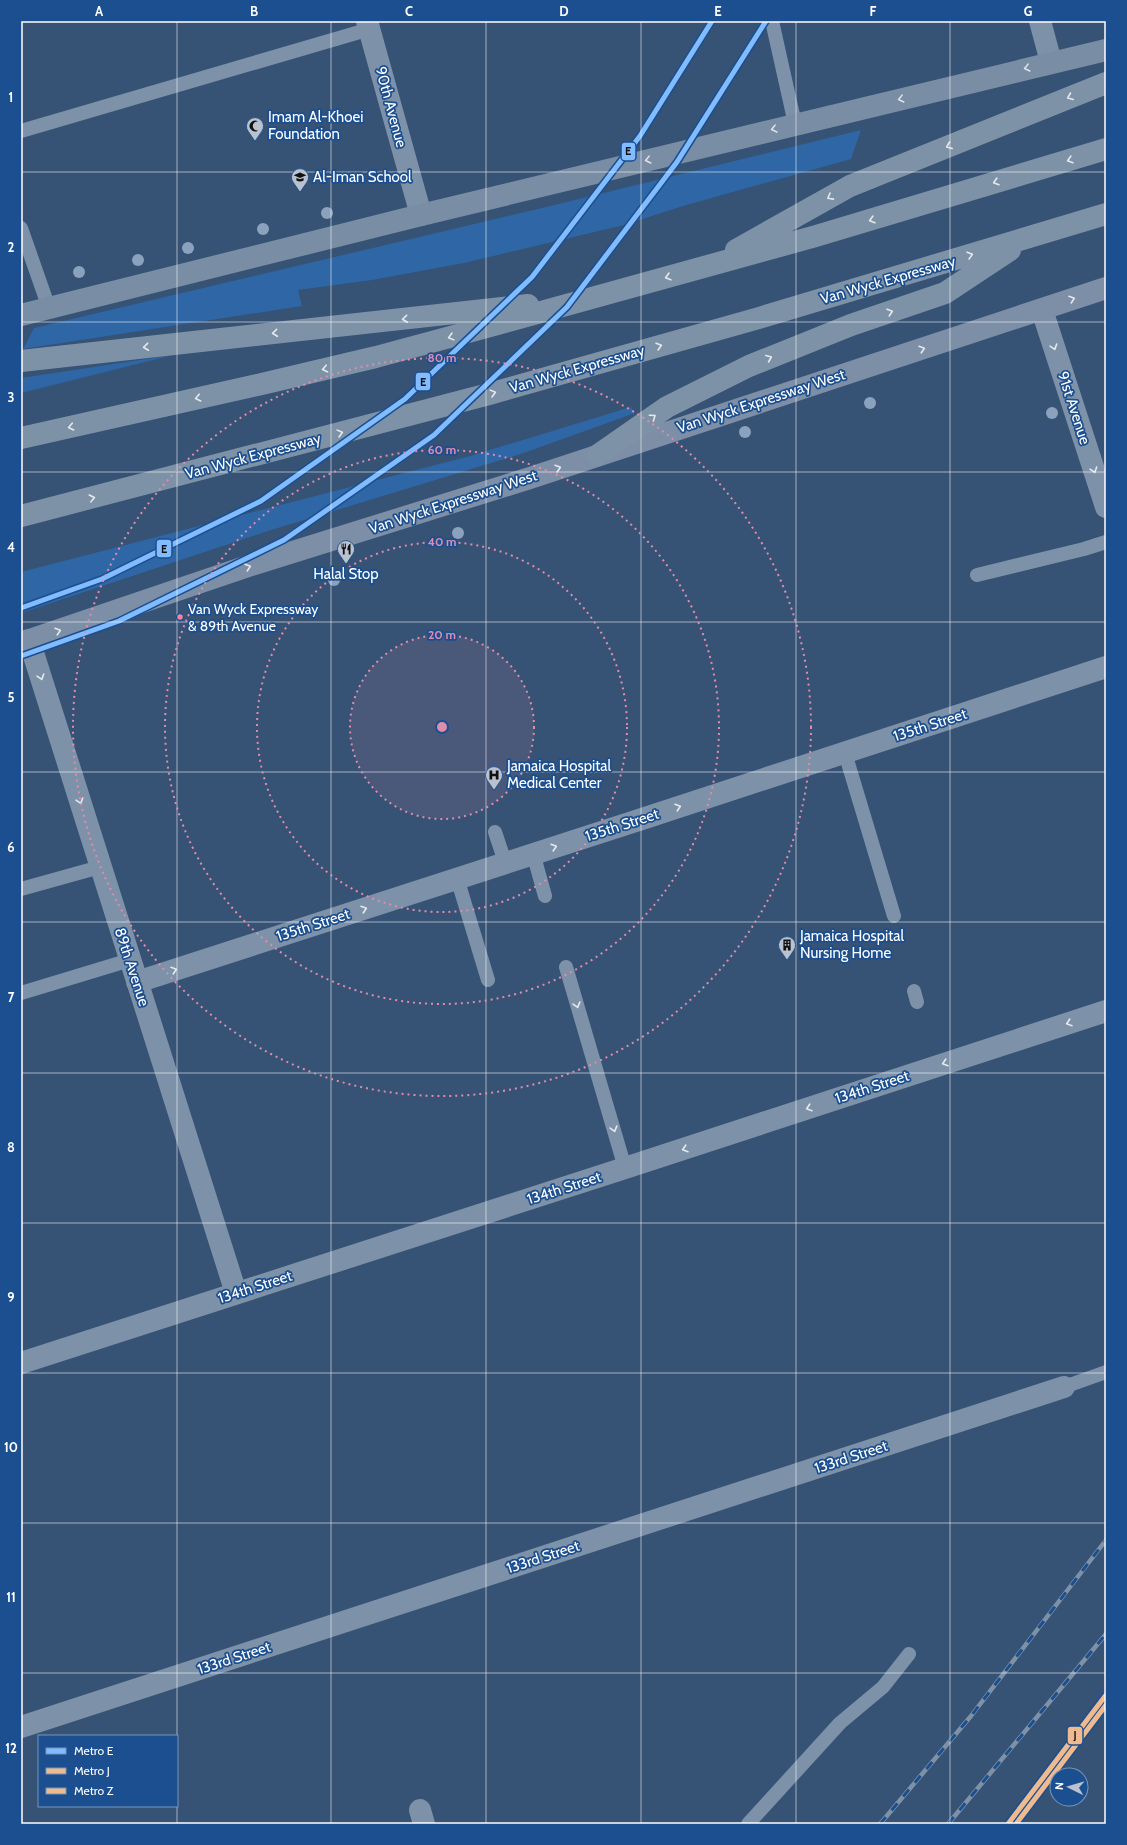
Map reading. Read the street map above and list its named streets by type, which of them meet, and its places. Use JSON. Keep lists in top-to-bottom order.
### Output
{
  "streets": {
    "highway": ["Van Wyck Expressway"],
    "main road": ["Van Wyck Expressway West"],
    "street": [
      "90th Avenue",
      "91st Avenue",
      "135th Street",
      "89th Avenue",
      "134th Street",
      "133rd Street"
    ]
  },
  "crossings": [
    ["Van Wyck Expressway West", "91st Avenue"],
    ["Van Wyck Expressway West", "89th Avenue"],
    ["135th Street", "89th Avenue"],
    ["89th Avenue", "134th Street"]
  ],
  "one_way": [
    "Van Wyck Expressway West",
    "91st Avenue",
    "135th Street",
    "134th Street"
  ],
  "places": {
    "mosque": ["Imam Al-Khoei Foundation"],
    "school or university": ["Al-Iman School"],
    "restaurant": ["Halal Stop"],
    "other": ["Van Wyck Expressway & 89th Avenue"],
    "hospital": ["Jamaica Hospital Medical Center"],
    "building": ["Jamaica Hospital Nursing Home"]
  },
  "lines": ["metro line E", "metro line J", "metro line Z"],
  "legend": ["Metro E", "Metro J", "Metro Z"],
  "north": "left",
  "grid": {
    "columns": [
      "A",
      "B",
      "C",
      "D",
      "E",
      "F",
      "G"
    ],
    "rows": [
      "1",
      "2",
      "3",
      "4",
      "5",
      "6",
      "7",
      "8",
      "9",
      "10",
      "11",
      "12"
    ]
  },
  "rings": [
    "80 m",
    "60 m",
    "40 m",
    "20 m"
  ]
}
